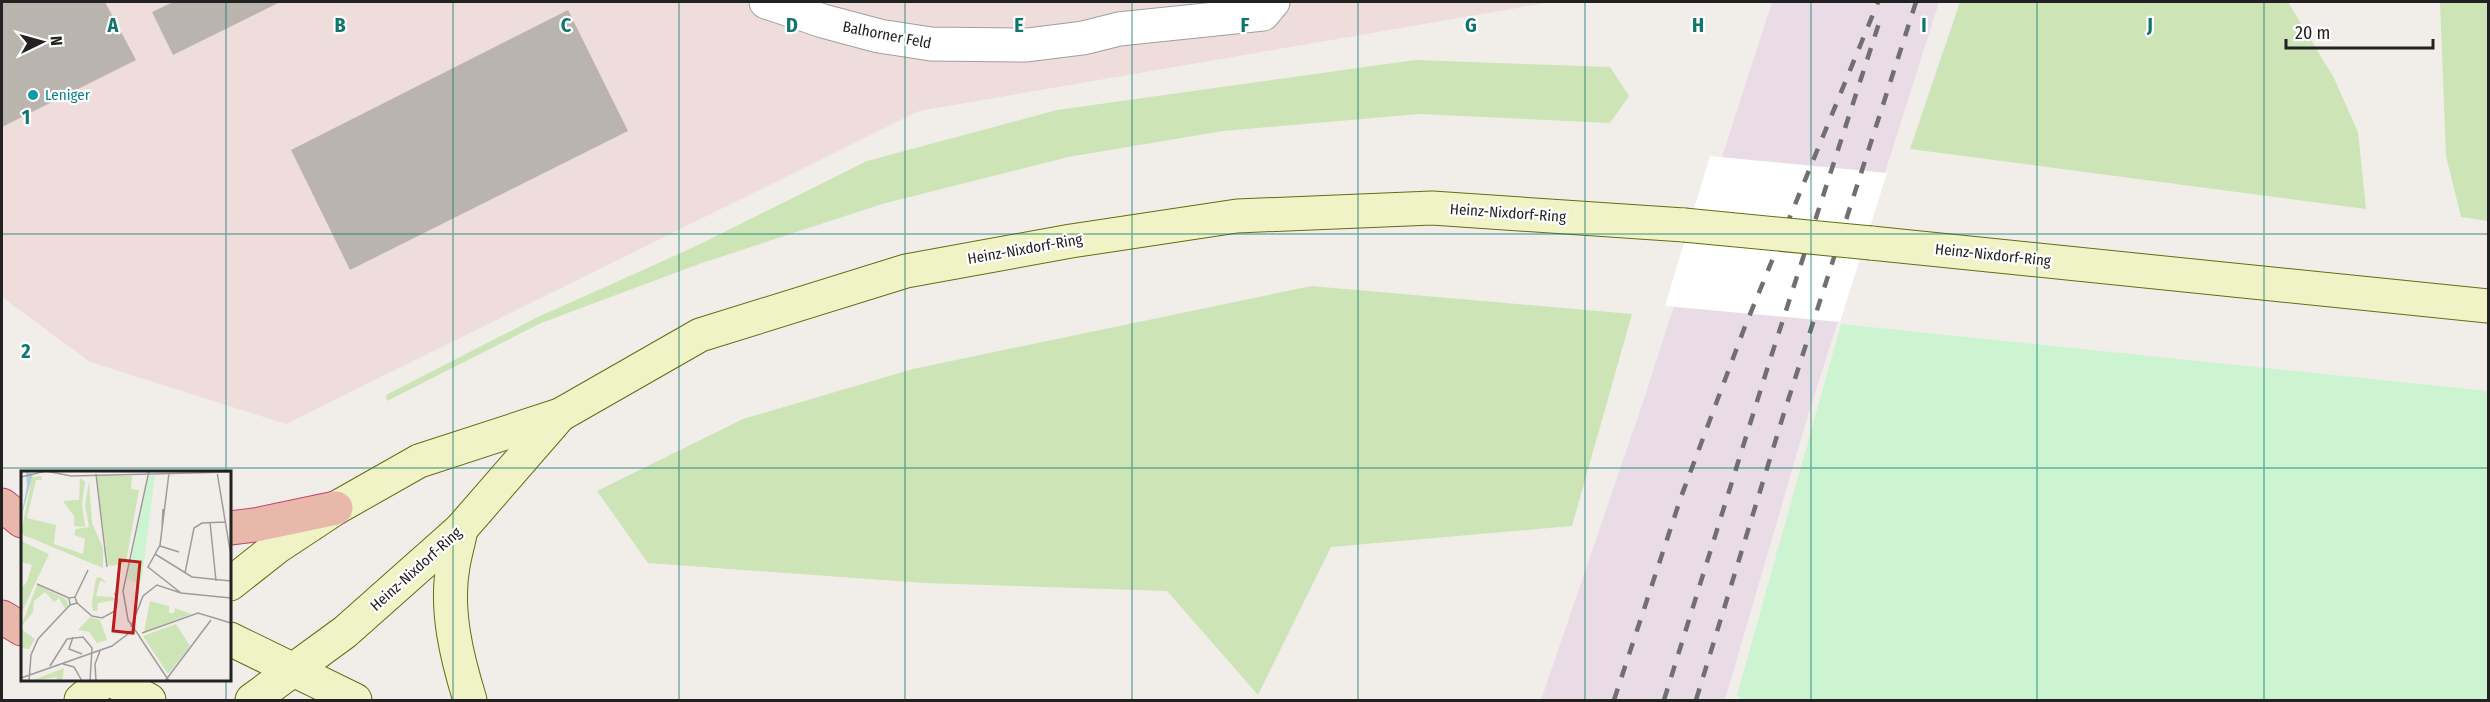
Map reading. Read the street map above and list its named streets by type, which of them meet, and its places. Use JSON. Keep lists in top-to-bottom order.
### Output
{
  "streets": {
    "main road": ["Heinz-Nixdorf-Ring"],
    "street": ["Balhorner Feld"]
  },
  "places": ["Leniger"],
  "scale_bar": "20 m",
  "north": "right",
  "grid": {
    "columns": [
      "A",
      "B",
      "C",
      "D",
      "E",
      "F",
      "G",
      "H",
      "I",
      "J"
    ],
    "rows": ["1", "2"]
  }
}
